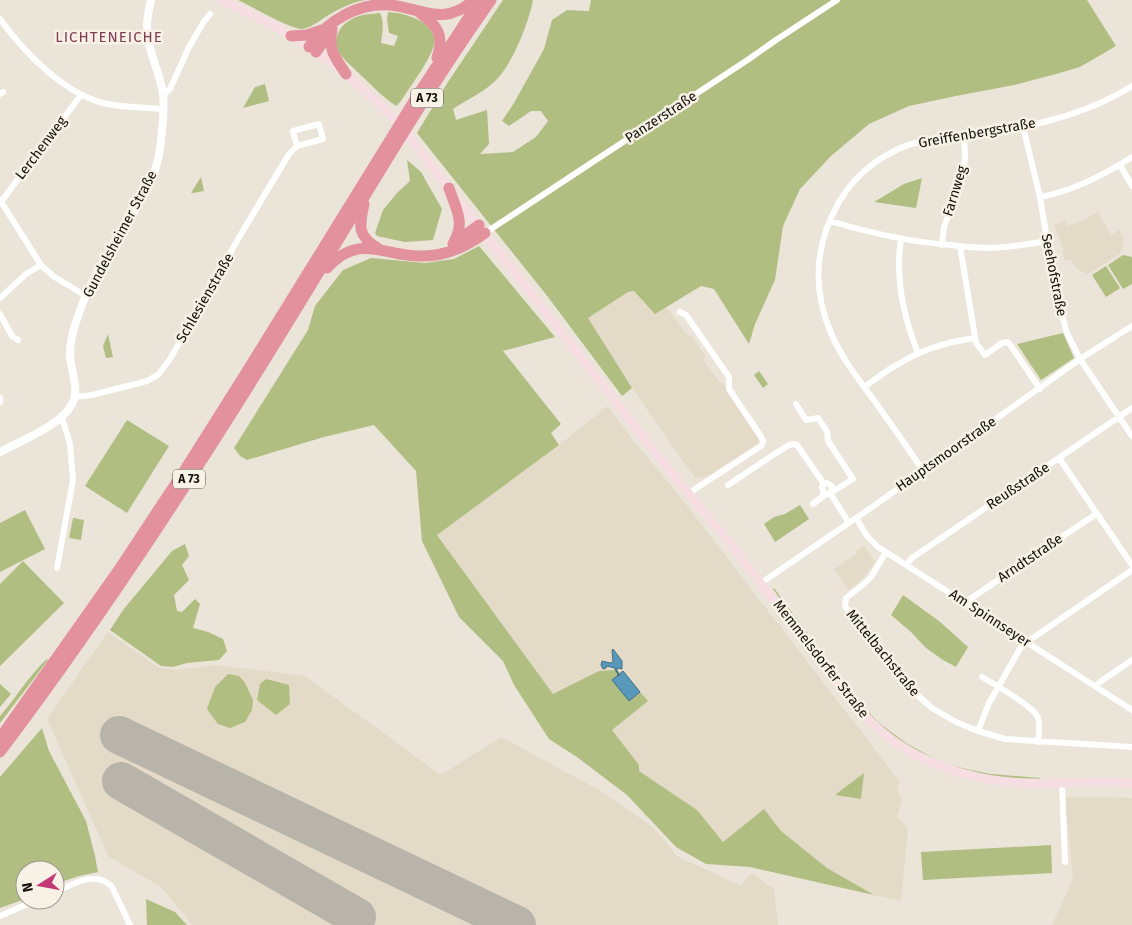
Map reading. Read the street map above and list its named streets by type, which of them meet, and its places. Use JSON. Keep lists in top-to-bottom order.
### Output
{
  "streets": {
    "highway": ["A 73"],
    "main road": ["Memmelsdorfer Straße"],
    "street": [
      "Panzerstraße",
      "Greiffenbergstraße",
      "Lerchenweg",
      "Farnweg",
      "Gundelsheimer Straße",
      "Seehofstraße",
      "Schlesienstraße",
      "Hauptsmoorstraße",
      "Reußstraße",
      "Arndtstraße",
      "Am Spinnseyer",
      "Mittelbachstraße"
    ]
  },
  "crossings": [
    ["Panzerstraße", "Memmelsdorfer Straße"],
    ["Greiffenbergstraße", "Farnweg"],
    ["Greiffenbergstraße", "Seehofstraße"],
    ["Greiffenbergstraße", "Hauptsmoorstraße"],
    ["Gundelsheimer Straße", "Schlesienstraße"],
    ["Seehofstraße", "Hauptsmoorstraße"],
    ["Seehofstraße", "Reußstraße"],
    ["Hauptsmoorstraße", "Am Spinnseyer"],
    ["Hauptsmoorstraße", "Memmelsdorfer Straße"],
    ["Reußstraße", "Am Spinnseyer"],
    ["Arndtstraße", "Am Spinnseyer"],
    ["Am Spinnseyer", "Mittelbachstraße"]
  ],
  "districts": ["LICHTENEICHE"],
  "north": "left"
}
